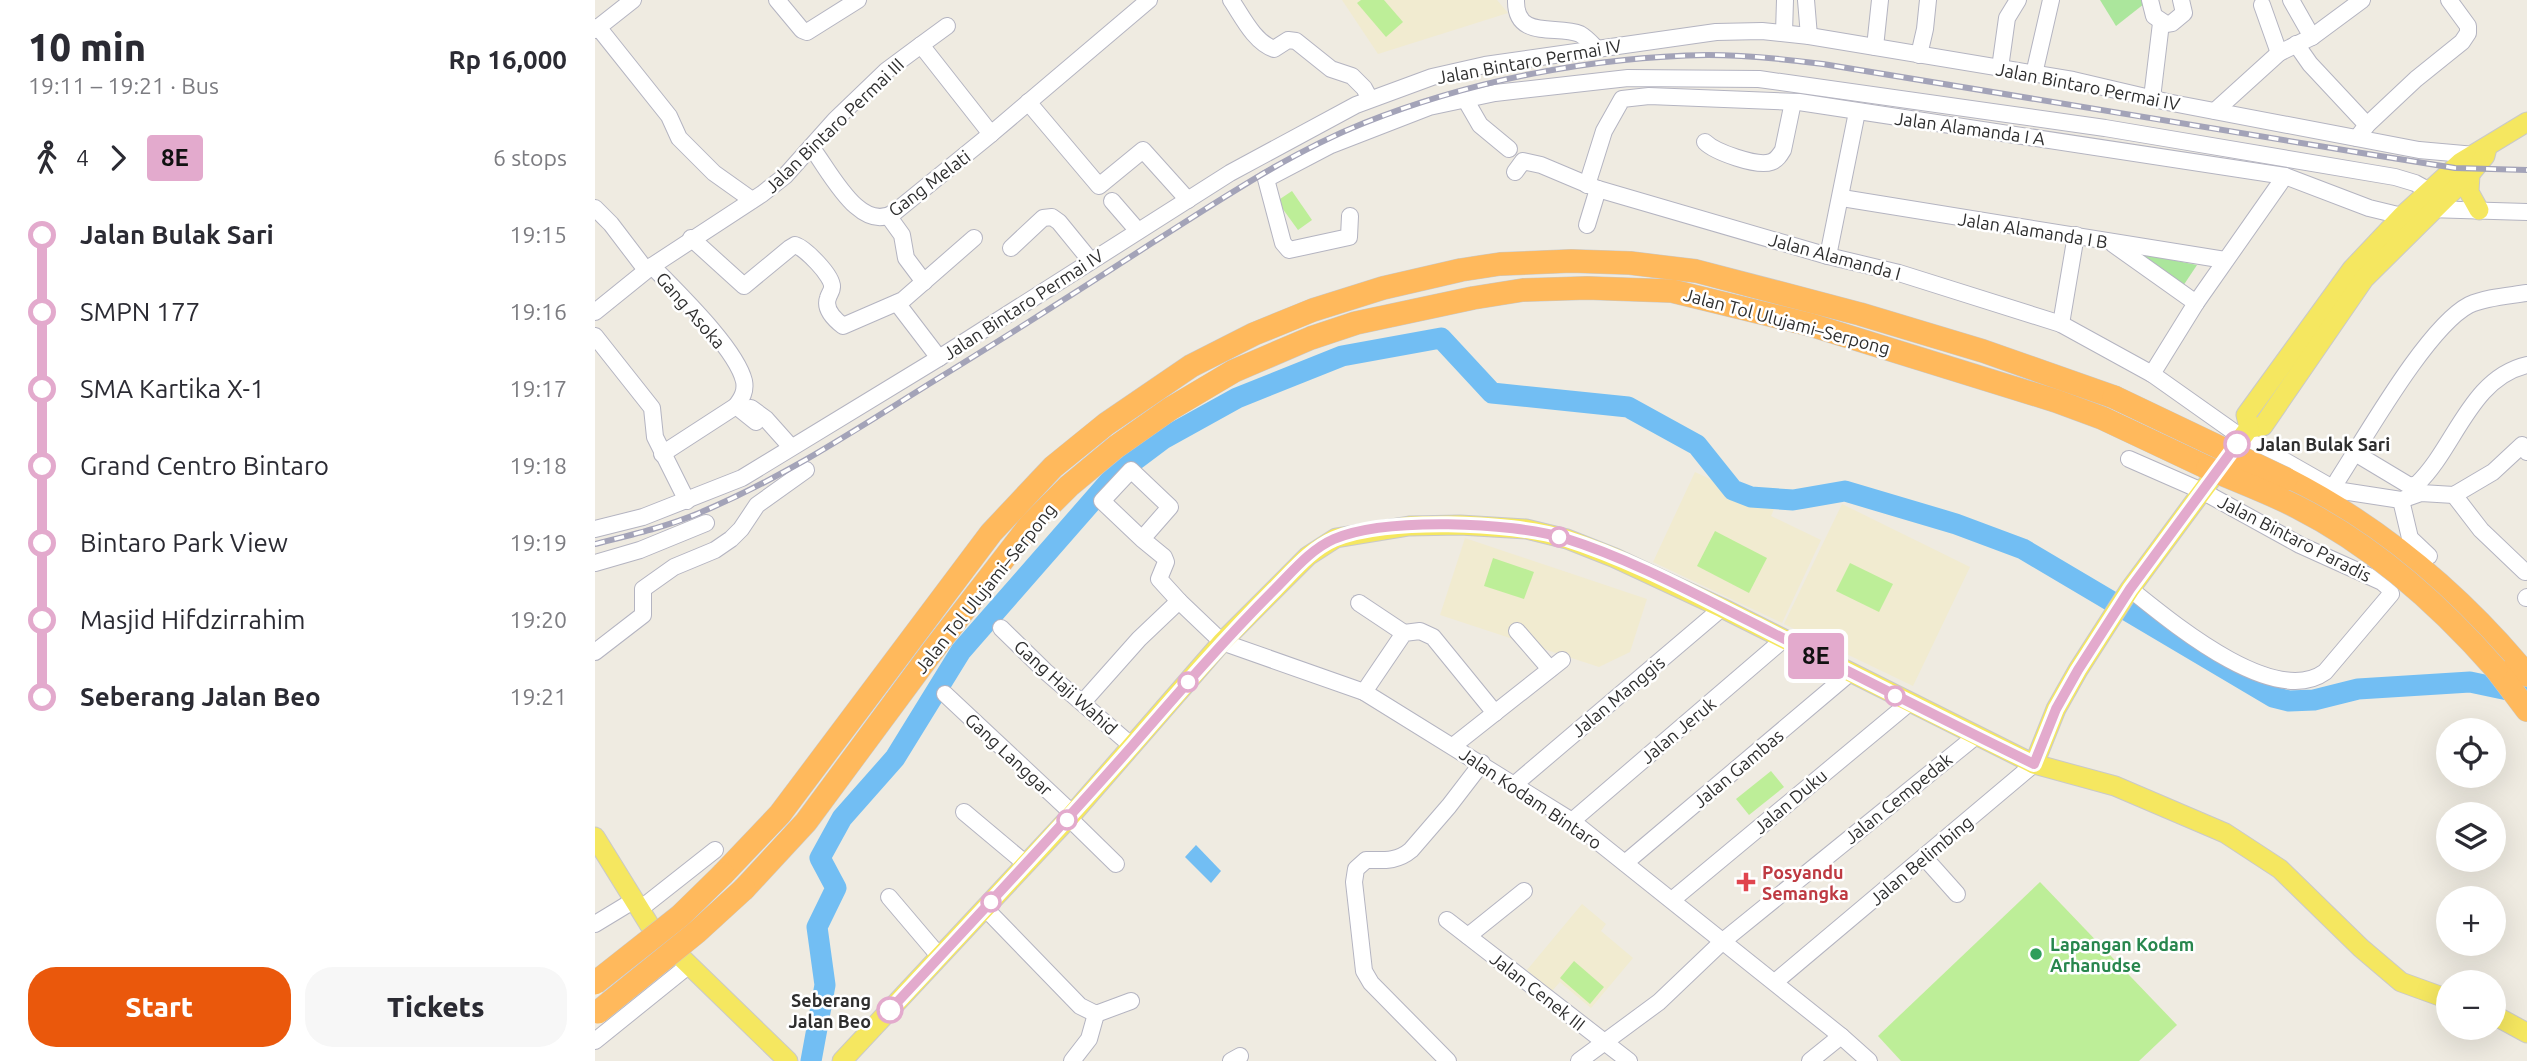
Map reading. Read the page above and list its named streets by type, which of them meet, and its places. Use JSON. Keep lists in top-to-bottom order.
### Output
{
  "streets": {
    "highway": ["Jalan Tol Ulujami–Serpong"],
    "street": [
      "Jalan Bintaro Permai IV",
      "Jalan Bintaro Permai III",
      "Jalan Alamanda I A",
      "Gang Melati",
      "Jalan Alamanda I B",
      "Jalan Alamanda I",
      "Gang Asoka",
      "Jalan Bintaro Paradis",
      "Gang Haji Wahid",
      "Jalan Manggis",
      "Jalan Jeruk",
      "Gang Langgar",
      "Jalan Gambas",
      "Jalan Kodam Bintaro",
      "Jalan Cempedak",
      "Jalan Duku",
      "Jalan Belimbing",
      "Jalan Cenek III"
    ]
  },
  "crossings": [
    ["Jalan Bintaro Permai III", "Gang Melati"],
    ["Jalan Bintaro Permai III", "Gang Asoka"],
    ["Jalan Alamanda I A", "Jalan Alamanda I"],
    ["Jalan Manggis", "Jalan Kodam Bintaro"],
    ["Jalan Jeruk", "Jalan Kodam Bintaro"],
    ["Jalan Gambas", "Jalan Kodam Bintaro"],
    ["Jalan Kodam Bintaro", "Jalan Cempedak"],
    ["Jalan Kodam Bintaro", "Jalan Duku"],
    ["Jalan Kodam Bintaro", "Jalan Belimbing"],
    ["Jalan Cempedak", "Jalan Cenek III"]
  ],
  "places": {
    "other": ["Jalan Bulak Sari", "Lapangan Kodam Arhanudse", "Seberang Jalan Beo"],
    "health": ["Posyandu Semangka"]
  },
  "lines": ["bus line 8E"],
  "page": {
    "heading": ["10 min", "19:11 – 19:21 · Bus", "Rp 16,000"],
    "on_map": "8E",
    "legs": ["4", "8E", "6 stops"],
    "list": [
      {
        "name": "Jalan Bulak Sari",
        "value": "19:15"
      },
      {
        "name": "SMPN 177",
        "value": "19:16"
      },
      {
        "name": "SMA Kartika X-1",
        "value": "19:17"
      },
      {
        "name": "Grand Centro Bintaro",
        "value": "19:18"
      },
      {
        "name": "Bintaro Park View",
        "value": "19:19"
      },
      {
        "name": "Masjid Hifdzirrahim",
        "value": "19:20"
      },
      {
        "name": "Seberang Jalan Beo",
        "value": "19:21"
      }
    ],
    "map_buttons": ["+", "−"],
    "buttons": ["Start", "Tickets"]
  }
}
